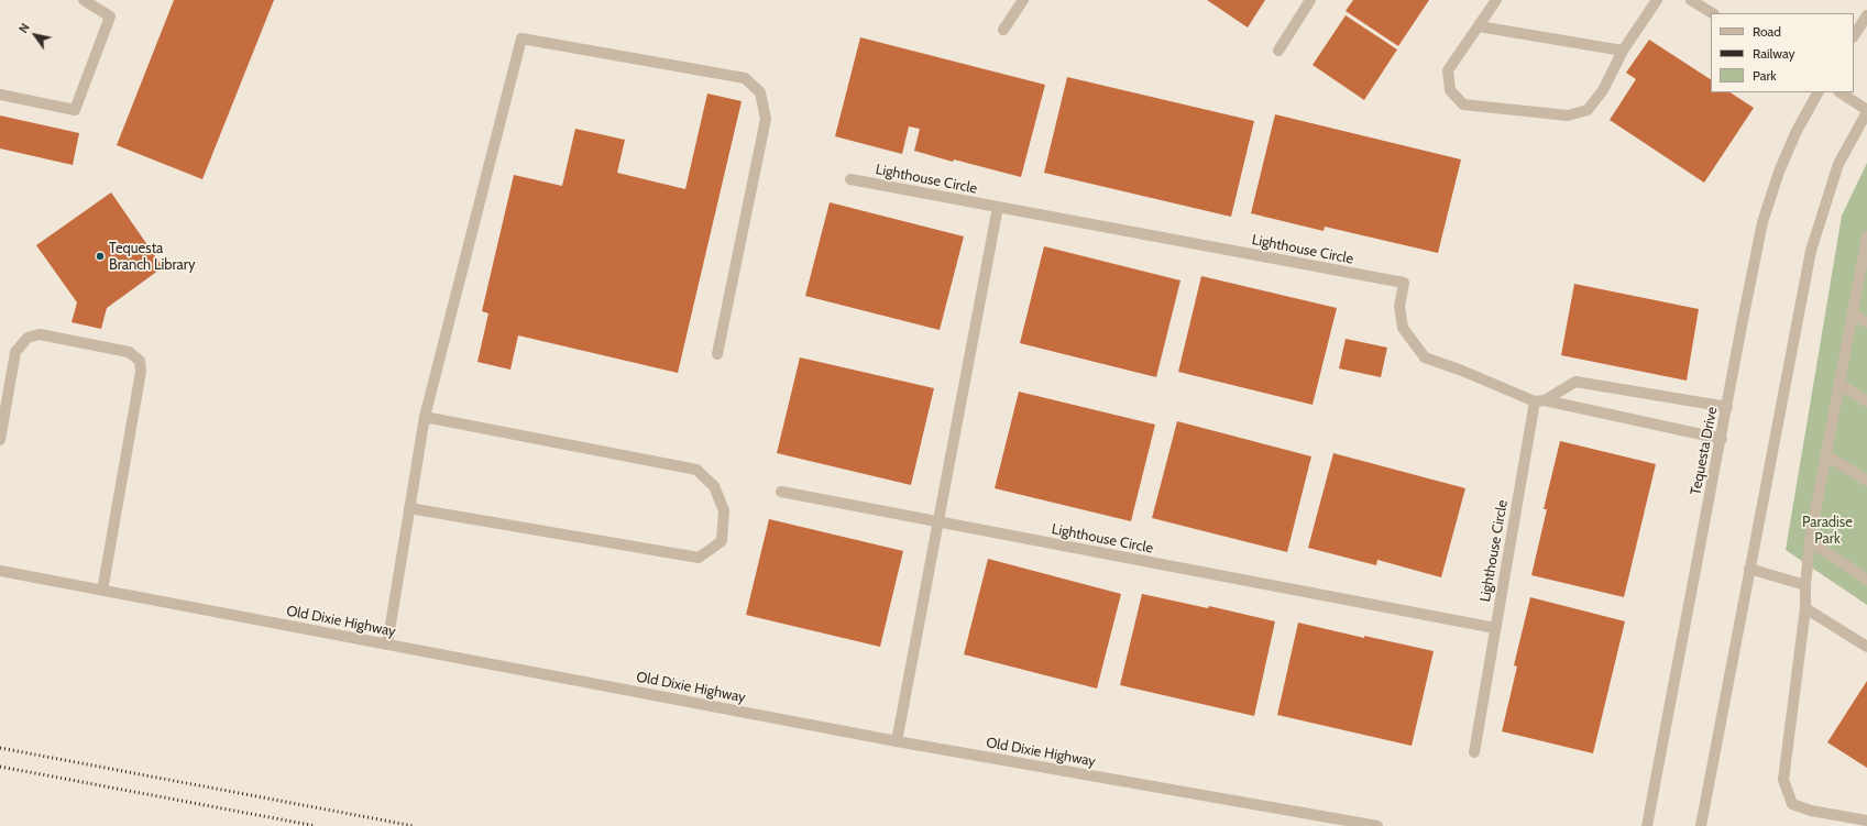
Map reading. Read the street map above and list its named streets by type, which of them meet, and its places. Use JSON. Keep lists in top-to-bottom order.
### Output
{
  "streets": {
    "street": ["Lighthouse Circle", "Tequesta Drive", "Old Dixie Highway"]
  },
  "crossings": [
    ["Lighthouse Circle", "Tequesta Drive"]
  ],
  "parks": ["Paradise Park"],
  "places": ["Tequesta Branch Library"],
  "legend": ["Road", "Railway", "Park"],
  "north": "top left"
}
